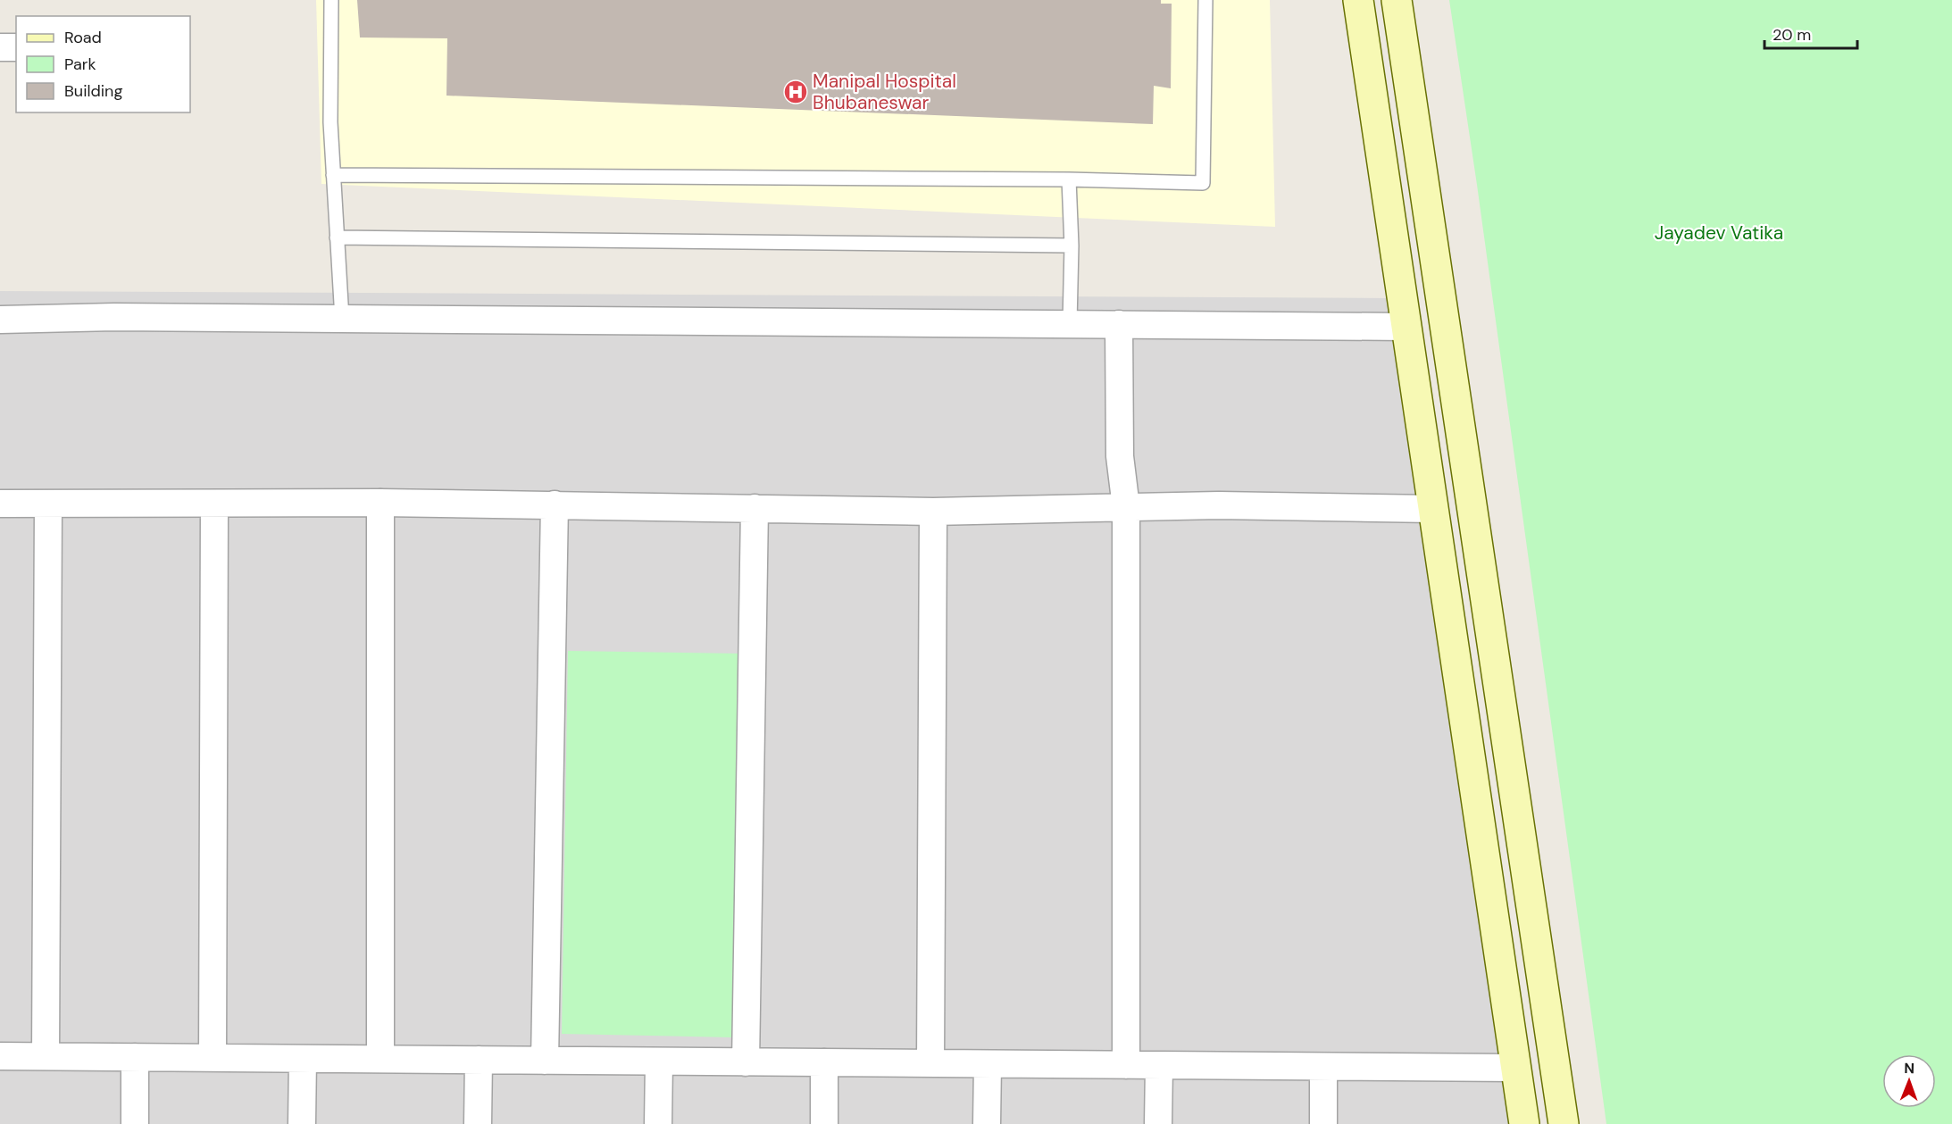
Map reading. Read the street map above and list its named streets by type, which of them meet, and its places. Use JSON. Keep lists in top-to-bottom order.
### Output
{
  "parks": ["Jayadev Vatika"],
  "places": {
    "hospital": ["Manipal Hospital Bhubaneswar"]
  },
  "legend": ["Road", "Park", "Building"],
  "scale_bar": "20 m",
  "north": "top"
}
